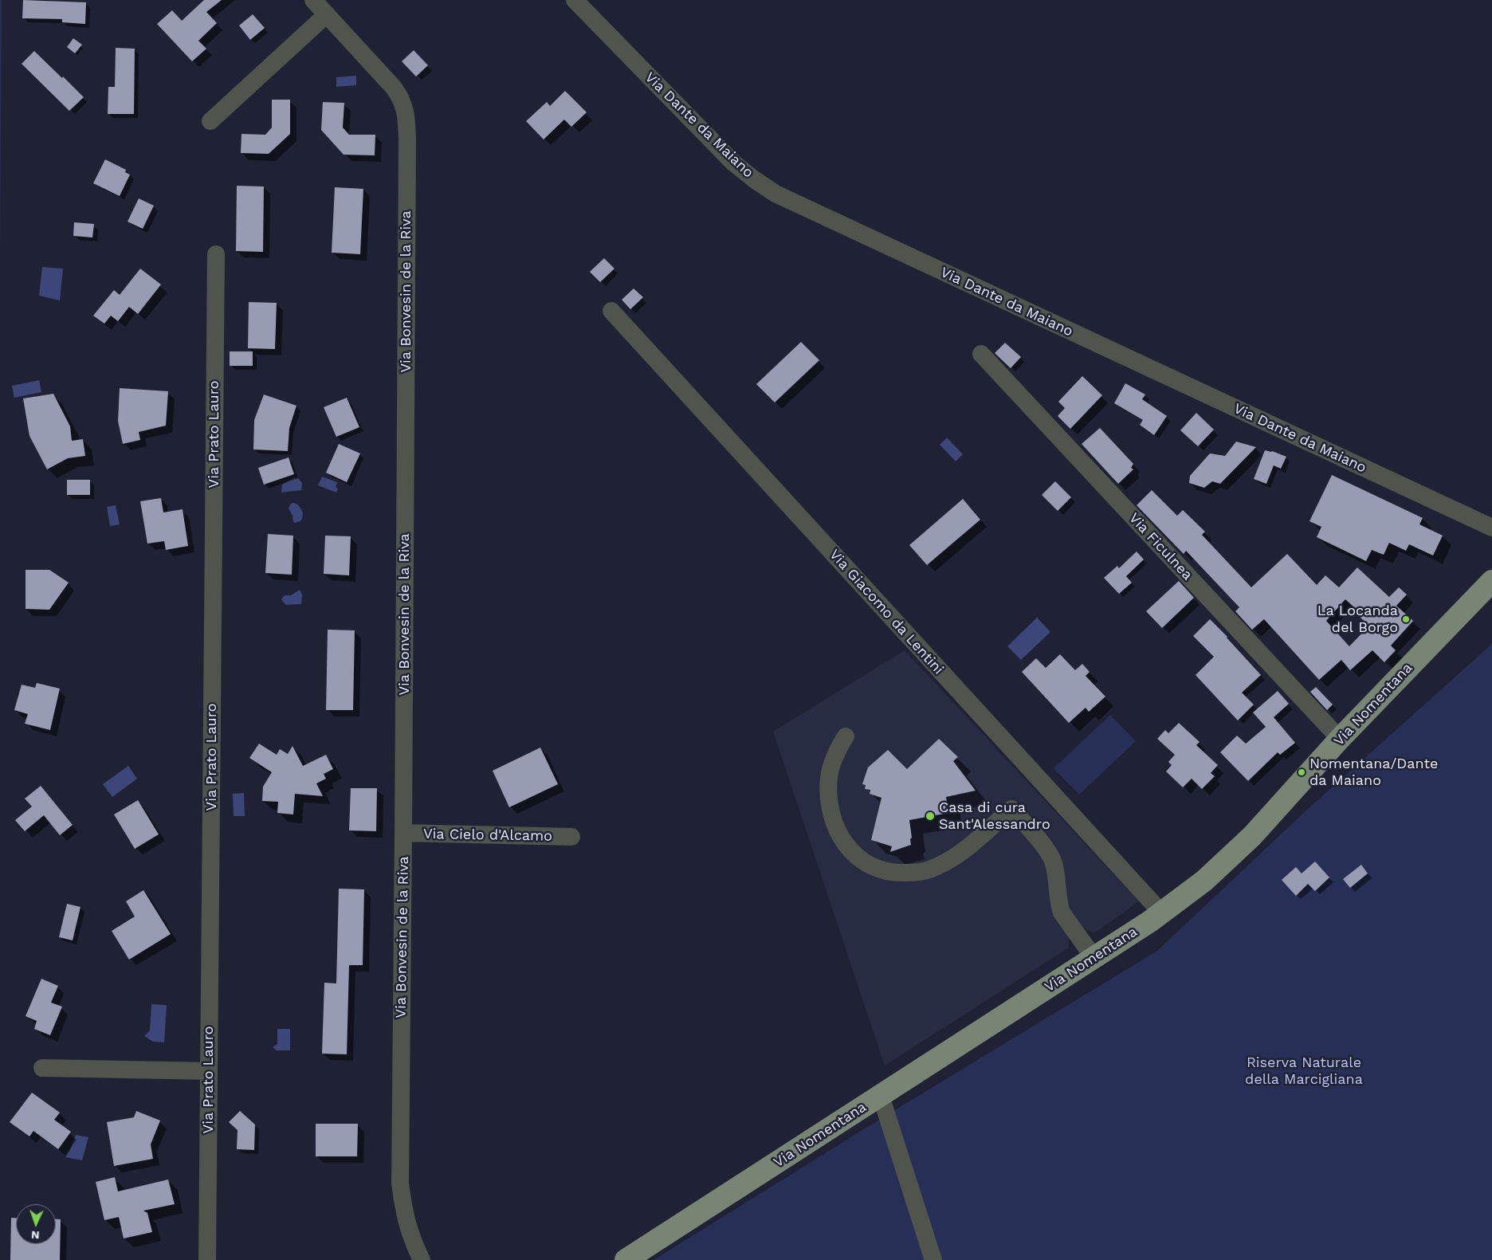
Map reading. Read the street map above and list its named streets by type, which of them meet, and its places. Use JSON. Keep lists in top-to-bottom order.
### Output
{
  "streets": {
    "main road": ["Via Nomentana"],
    "street": [
      "Via Dante da Maiano",
      "Via Bonvesin de la Riva",
      "Via Prato Lauro",
      "Via Ficulnea",
      "Via Giacomo da Lentini",
      "Via Cielo d'Alcamo"
    ]
  },
  "crossings": [
    ["Via Bonvesin de la Riva", "Via Cielo d'Alcamo"],
    ["Via Ficulnea", "Via Nomentana"],
    ["Via Giacomo da Lentini", "Via Nomentana"]
  ],
  "parks": ["Riserva Naturale della Marcigliana"],
  "places": ["La Locanda del Borgo", "Nomentana/Dante da Maiano", "Casa di cura Sant'Alessandro"],
  "north": "bottom"
}
